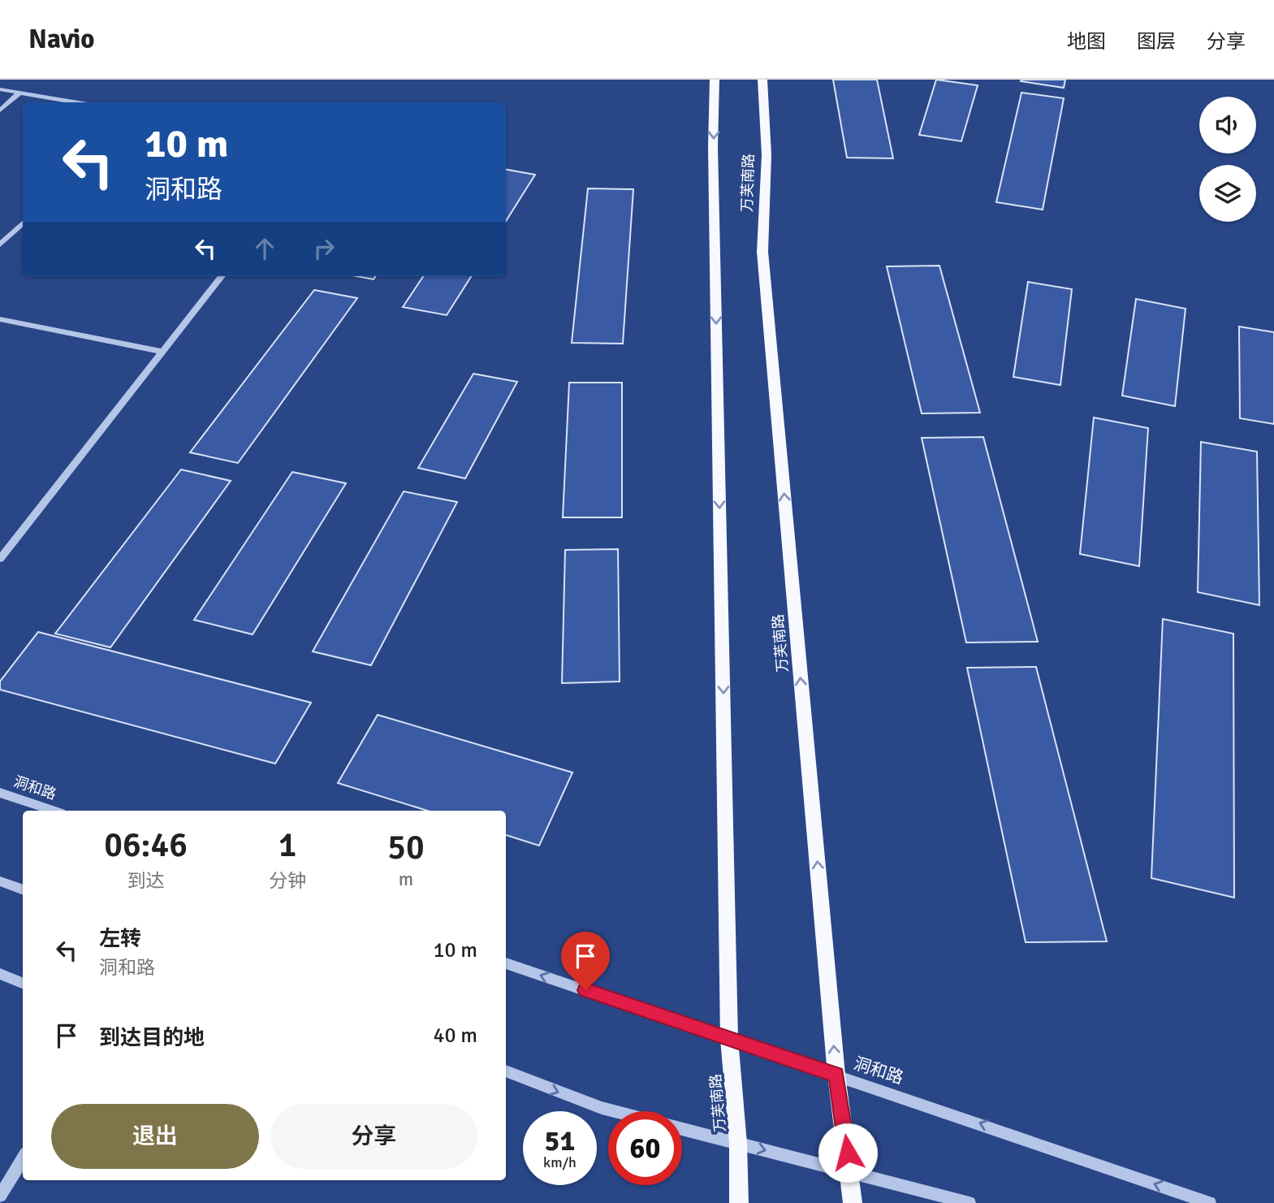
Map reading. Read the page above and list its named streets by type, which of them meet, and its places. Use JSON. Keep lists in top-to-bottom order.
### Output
{
  "streets": {
    "main road": ["万芙南路"],
    "street": ["洞和路"]
  },
  "crossings": [
    ["万芙南路", "洞和路"]
  ],
  "one_way": ["洞和路"],
  "page": {
    "header": "Navio",
    "nav": ["地图", "图层", "分享"],
    "turn": ["10 m", "洞和路"],
    "eta": [
      "06:46",
      "到达",
      "1",
      "分钟",
      "50",
      "m"
    ],
    "list": [
      {
        "name": "左转",
        "note": "洞和路",
        "value": "10 m"
      },
      {
        "name": "到达目的地",
        "value": "40 m"
      }
    ],
    "buttons": ["退出", "分享"],
    "speed": "51 km/h",
    "limit": "60"
  }
}
